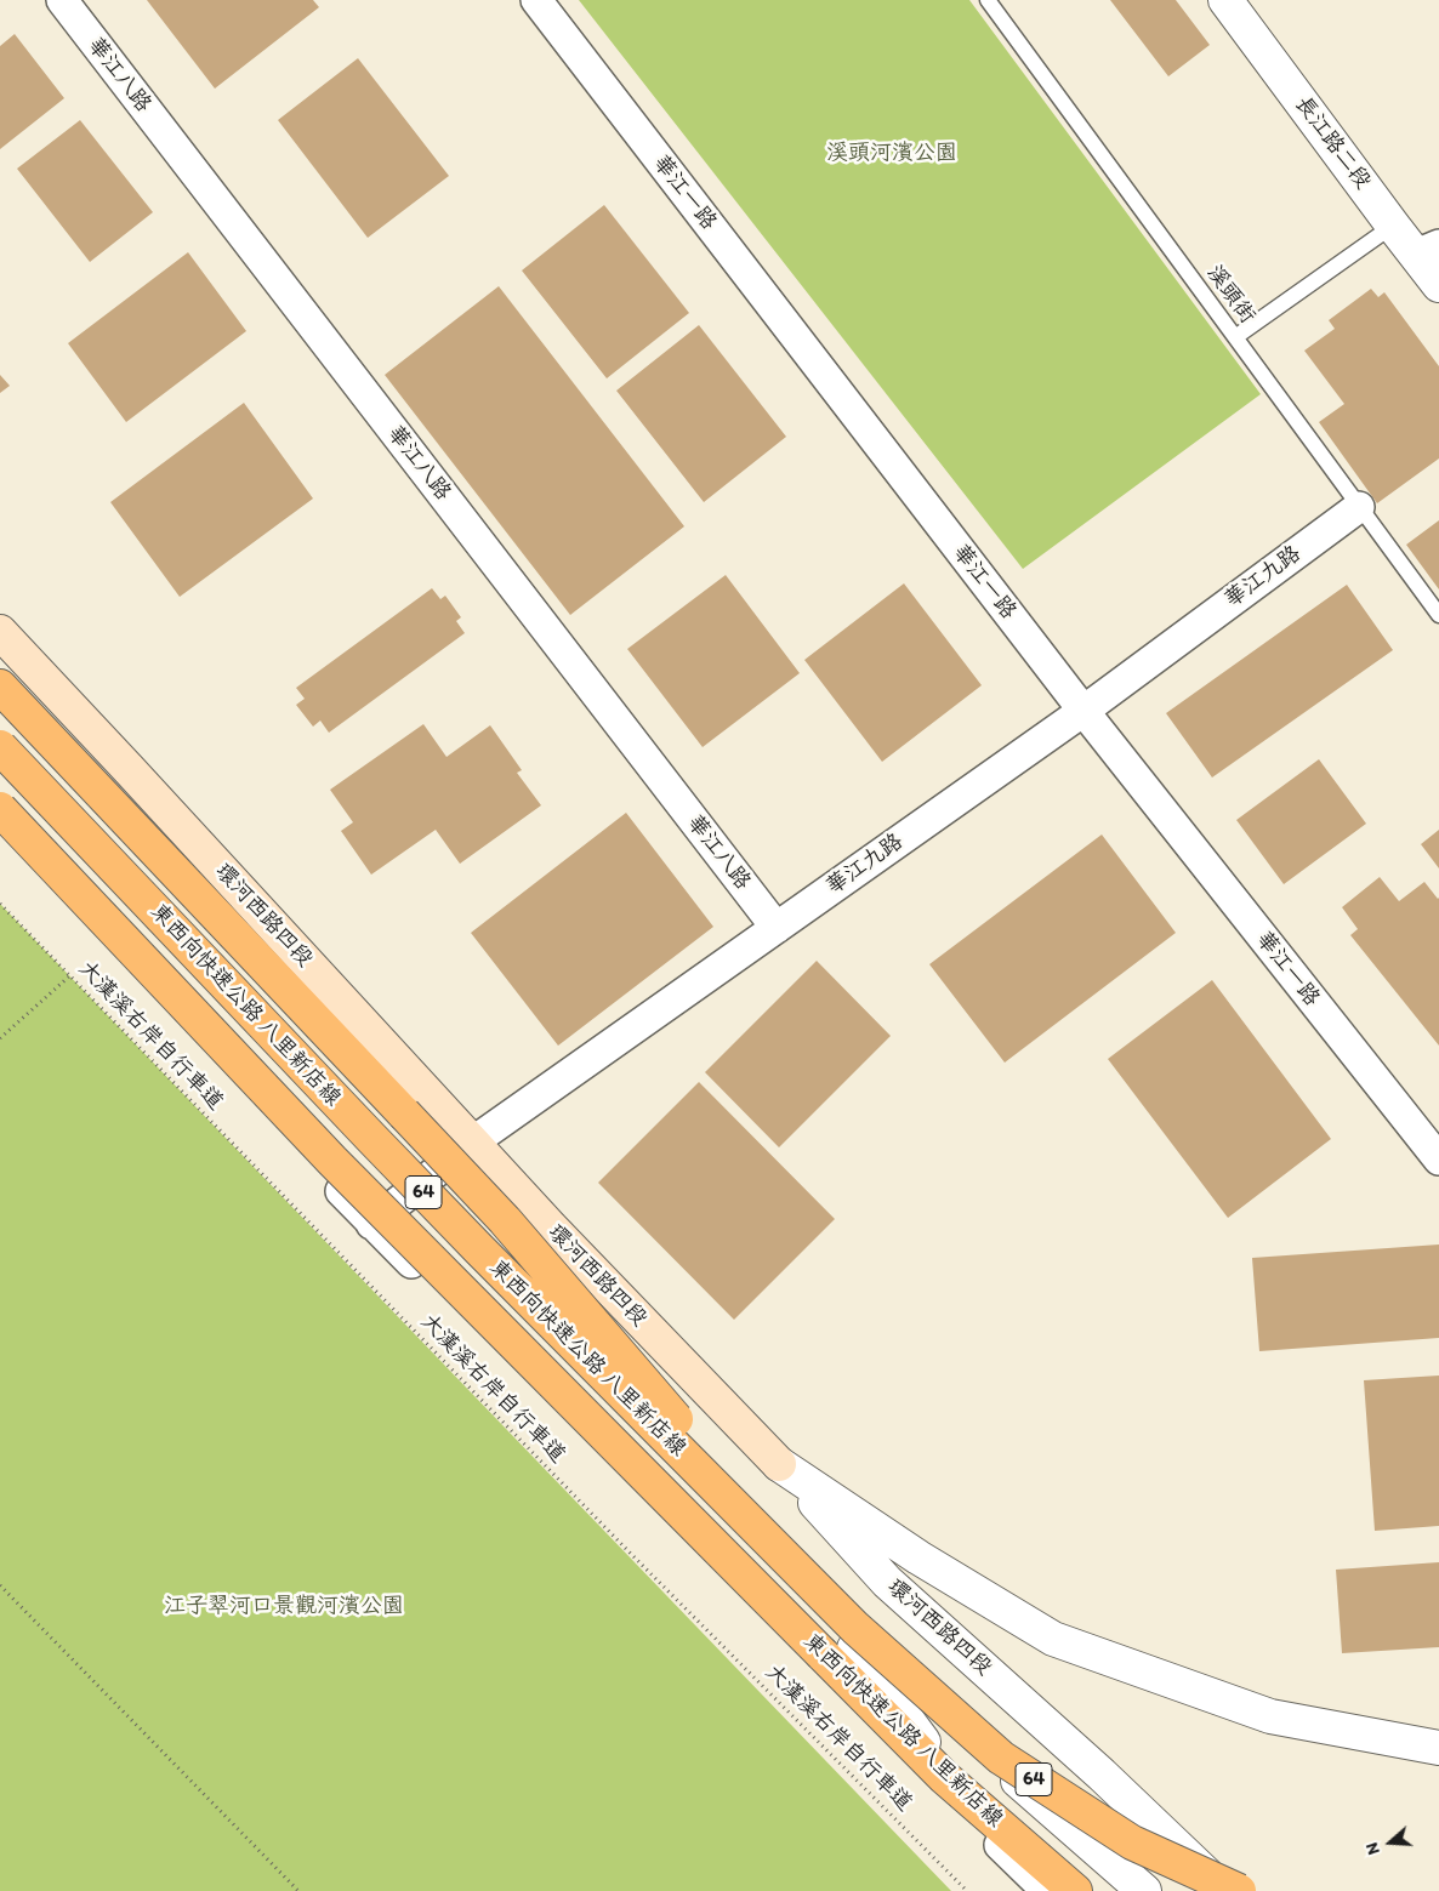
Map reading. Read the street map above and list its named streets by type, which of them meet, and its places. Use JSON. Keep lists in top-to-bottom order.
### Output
{
  "streets": {
    "highway": ["東西向快速公路 八里新店線", "64"],
    "main road": ["環河西路四段"],
    "street": [
      "華江八路",
      "長江路二段",
      "華江一路",
      "華江九路"
    ],
    "lane": ["溪頭街"],
    "path": ["大漢溪右岸自行車道"]
  },
  "crossings": [
    ["華江八路", "華江九路"],
    ["華江一路", "華江九路"],
    ["溪頭街", "華江九路"],
    ["華江九路", "環河西路四段"]
  ],
  "parks": ["溪頭河濱公園", "江子翠河口景觀河濱公園"],
  "north": "left"
}
